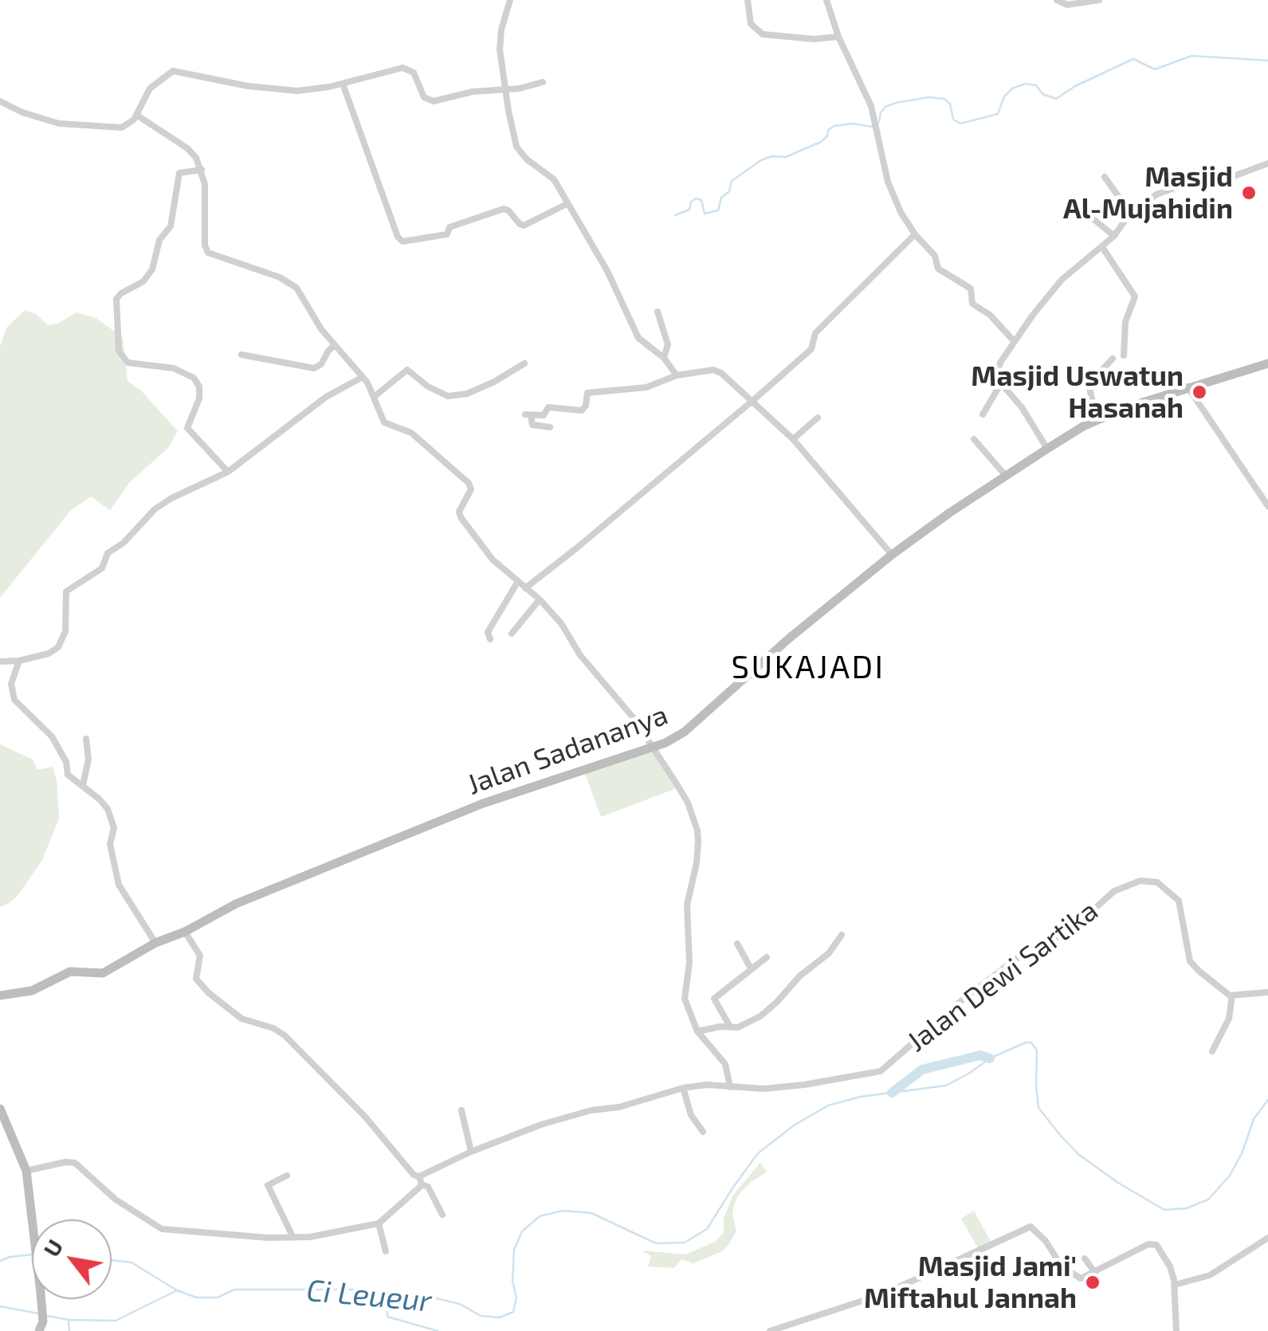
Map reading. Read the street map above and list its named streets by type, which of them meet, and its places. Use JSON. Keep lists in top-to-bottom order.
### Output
{
  "streets": {
    "street": ["Jalan Sadananya", "Jalan Dewi Sartika"]
  },
  "districts": ["SUKAJADI"],
  "water": ["Ci Leueur"],
  "places": ["Masjid Al-Mujahidin", "Masjid Uswatun Hasanah", "Masjid Jami' Miftahul Jannah"],
  "north": "top left"
}
